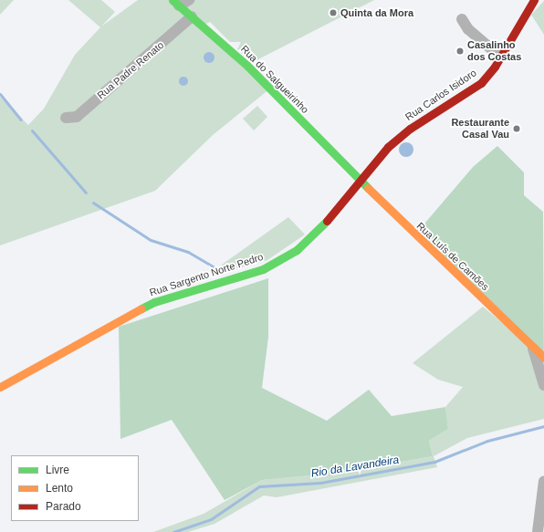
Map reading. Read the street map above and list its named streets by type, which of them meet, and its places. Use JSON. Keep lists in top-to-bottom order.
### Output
{
  "streets": {
    "street": [
      "Rua Padre Renato",
      "Rua do Salgueirinho",
      "Rua Carlos Isidoro",
      "Rua Luís de Camões",
      "Rua Sargento Norte Pedro"
    ]
  },
  "crossings": [
    ["Rua Padre Renato", "Rua do Salgueirinho"],
    ["Rua do Salgueirinho", "Rua Carlos Isidoro"],
    ["Rua do Salgueirinho", "Rua Luís de Camões"],
    ["Rua do Salgueirinho", "Rua Sargento Norte Pedro"],
    ["Rua Carlos Isidoro", "Rua Luís de Camões"],
    ["Rua Carlos Isidoro", "Rua Sargento Norte Pedro"],
    ["Rua Luís de Camões", "Rua Sargento Norte Pedro"]
  ],
  "water": ["Rio da Lavandeira"],
  "places": ["Quinta da Mora", "Casalinho dos Costas", "Restaurante Casal Vau"],
  "legend": ["Livre", "Lento", "Parado"]
}
